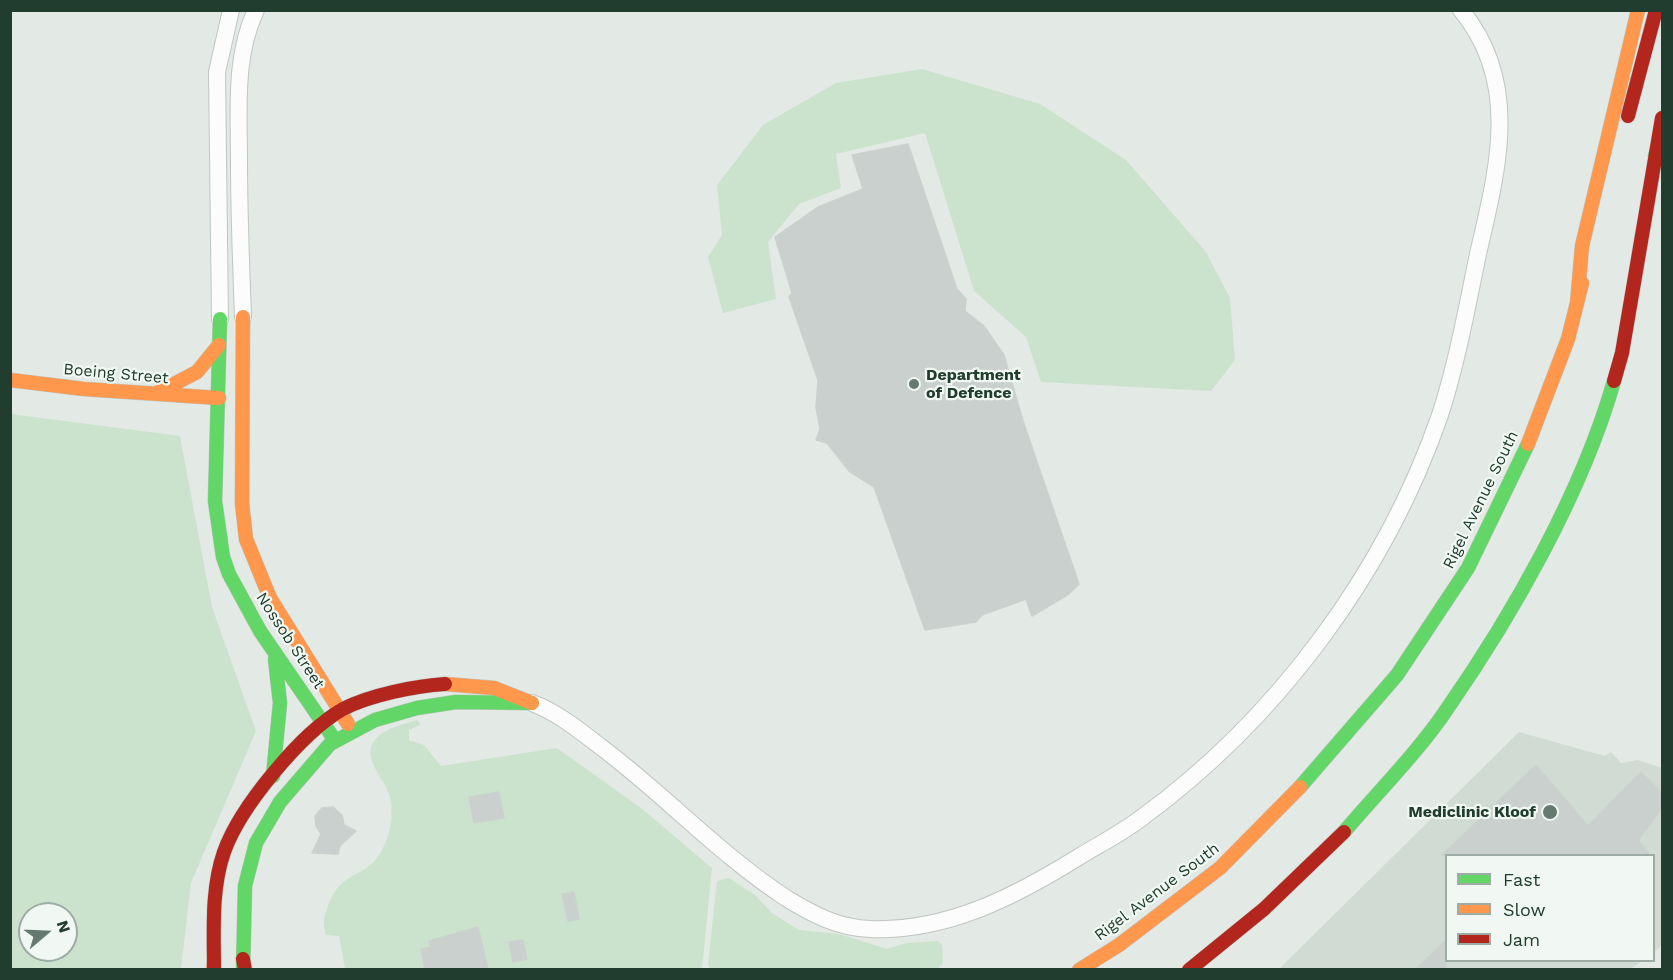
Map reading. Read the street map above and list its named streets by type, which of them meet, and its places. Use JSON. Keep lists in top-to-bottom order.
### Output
{
  "streets": {
    "main road": ["Boeing Street", "Rigel Avenue South", "Nossob Street"]
  },
  "crossings": [
    ["Boeing Street", "Nossob Street"]
  ],
  "places": ["Department of Defence", "Mediclinic Kloof"],
  "legend": ["Fast", "Slow", "Jam"],
  "north": "right"
}
